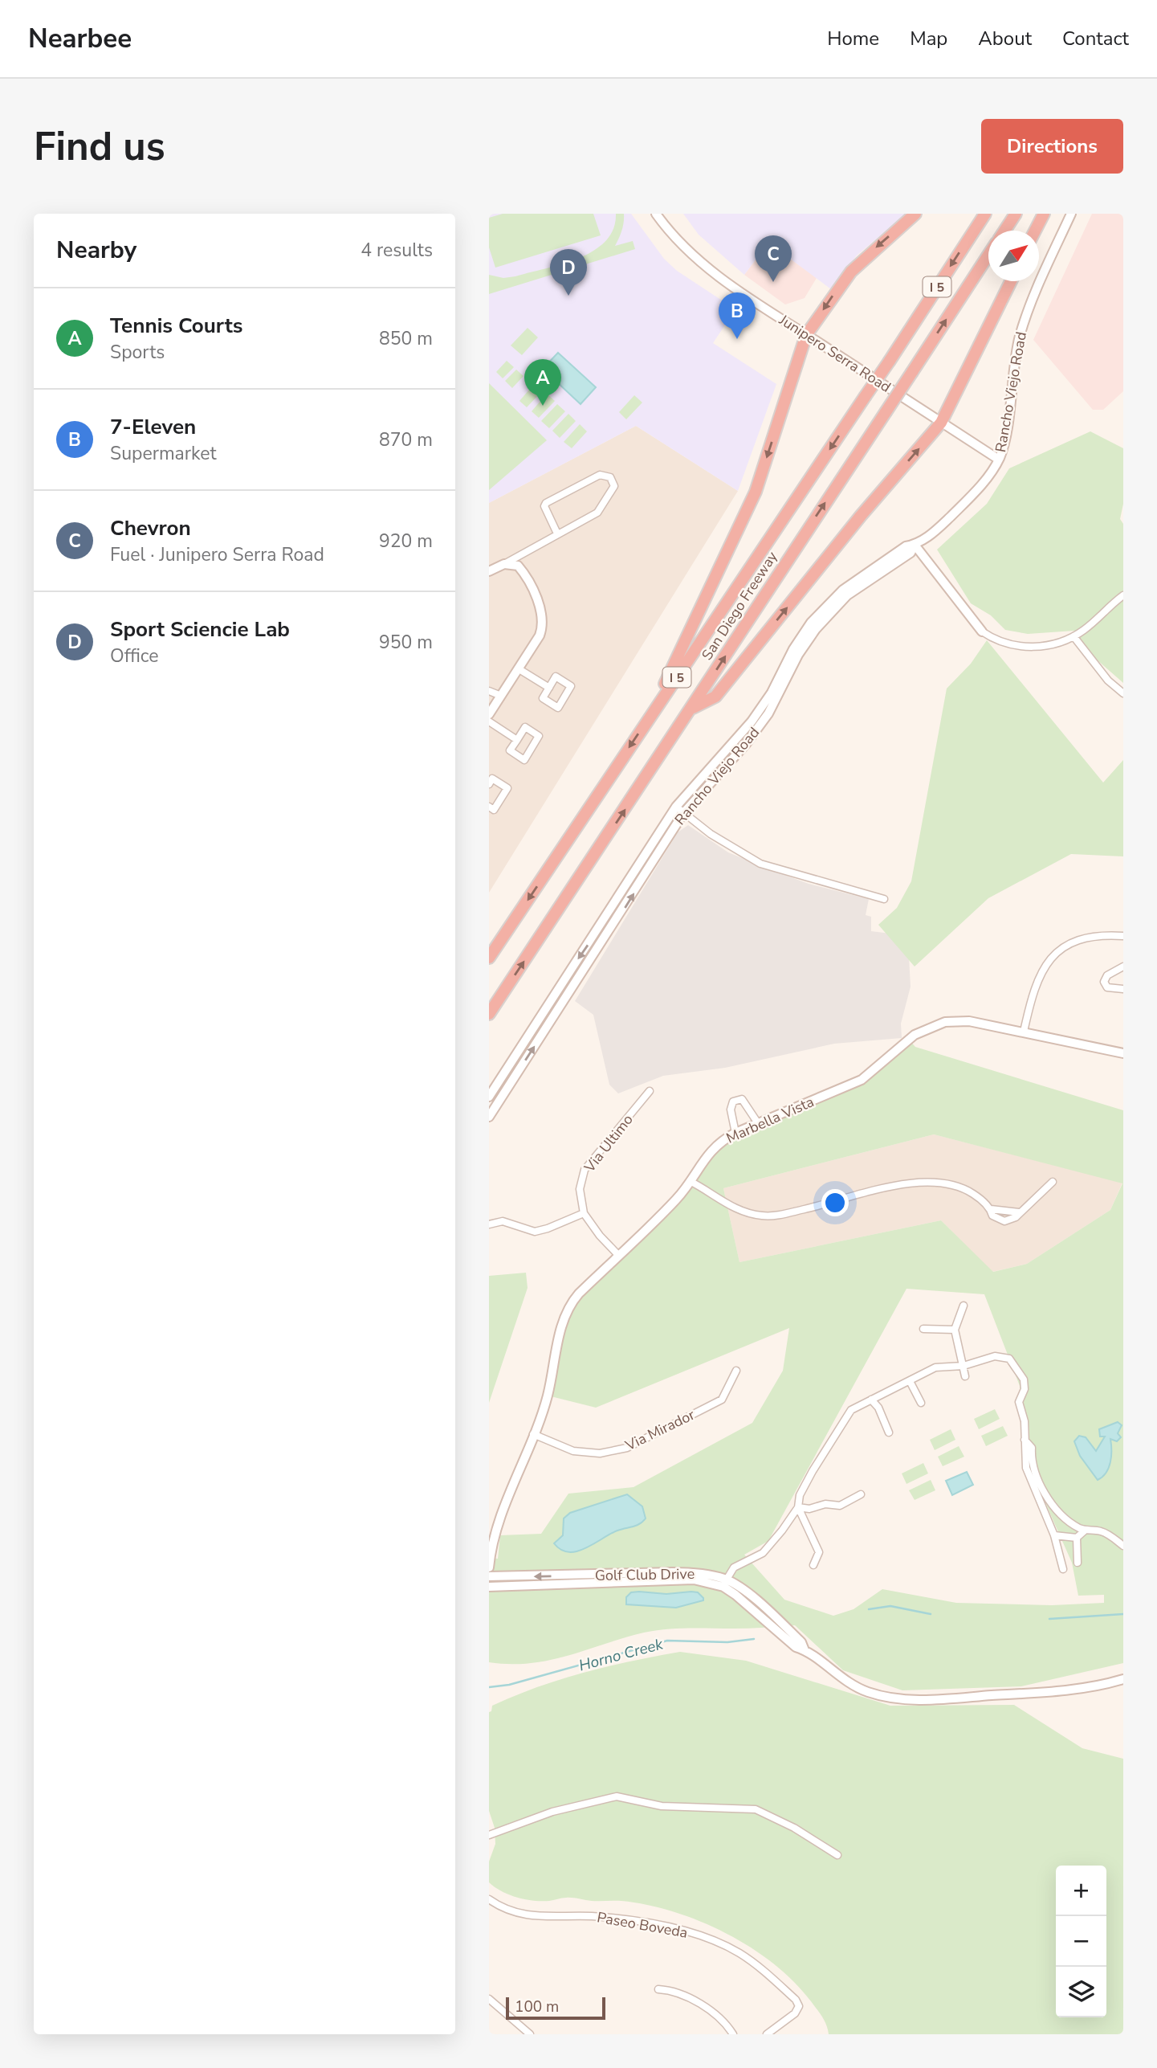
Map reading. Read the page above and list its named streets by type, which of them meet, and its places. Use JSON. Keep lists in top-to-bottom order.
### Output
{
  "streets": {
    "highway": ["I 5", "San Diego Freeway"],
    "street": [
      "Junipero Serra Road",
      "Rancho Viejo Road",
      "Marbella Vista",
      "Via Ultimo",
      "Via Mirador",
      "Golf Club Drive",
      "Paseo Boveda"
    ]
  },
  "crossings": [
    ["Junipero Serra Road", "Rancho Viejo Road"],
    ["Marbella Vista", "Via Ultimo"],
    ["Marbella Vista", "Via Mirador"]
  ],
  "water": ["Horno Creek"],
  "scale_bar": "100 m",
  "north": "top right",
  "page": {
    "header": "Nearbee",
    "nav": [
      "Home",
      "Map",
      "About",
      "Contact"
    ],
    "buttons": "Directions",
    "title": "Find us",
    "heading": ["Nearby", "4 results"],
    "pins": [
      "C",
      "D",
      "B",
      "A"
    ],
    "list": [
      {
        "mark": "A",
        "name": "Tennis Courts",
        "note": "Sports",
        "value": "850 m"
      },
      {
        "mark": "B",
        "name": "7-Eleven",
        "note": "Supermarket",
        "value": "870 m"
      },
      {
        "mark": "C",
        "name": "Chevron",
        "note": "Fuel · Junipero Serra Road",
        "value": "920 m"
      },
      {
        "mark": "D",
        "name": "Sport Sciencie Lab",
        "note": "Office",
        "value": "950 m"
      }
    ],
    "map_buttons": ["+", "−"],
    "scale": "100 m"
  }
}
